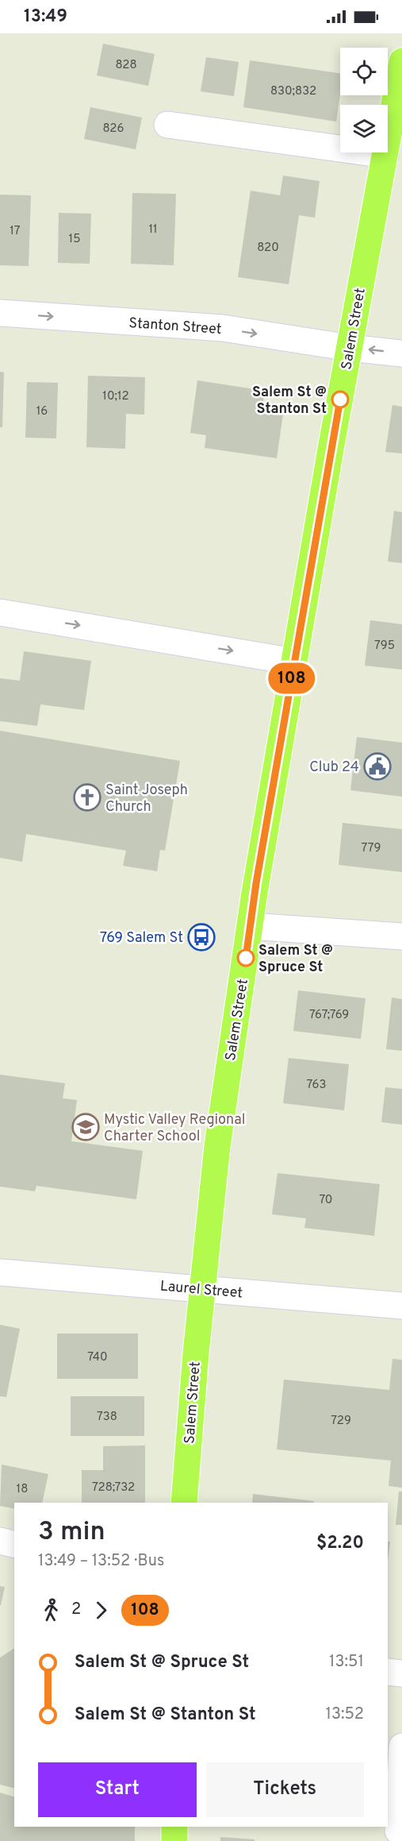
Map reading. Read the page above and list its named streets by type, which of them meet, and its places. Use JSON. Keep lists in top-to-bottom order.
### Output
{
  "streets": {
    "main road": ["Salem Street"],
    "street": ["Stanton Street", "Laurel Street"]
  },
  "crossings": [
    ["Stanton Street", "Salem Street"],
    ["Salem Street", "Laurel Street"]
  ],
  "places": {
    "other": ["Salem St @ Stanton St", "Salem St @ Spruce St"],
    "public building": ["Club 24"],
    "church": ["Saint Joseph Church"],
    "bus stop": ["769 Salem St"],
    "school or university": ["Mystic Valley Regional Charter School"]
  },
  "lines": ["bus line 108"],
  "house_numbers": [
    "828",
    "830;832",
    "826",
    "11",
    "17",
    "15",
    "820",
    "10;12",
    "16",
    "795",
    "779",
    "767;769",
    "763",
    "70",
    "740",
    "738",
    "729",
    "728;732",
    "18"
  ],
  "page": {
    "status": "13:49",
    "on_map": "108",
    "heading": ["3 min", "13:49 – 13:52 · Bus", "$2.20"],
    "legs": ["2", "108"],
    "list": [
      {
        "name": "Salem St @ Spruce St",
        "value": "13:51"
      },
      {
        "name": "Salem St @ Stanton St",
        "value": "13:52"
      }
    ],
    "buttons": ["Start", "Tickets"]
  }
}
